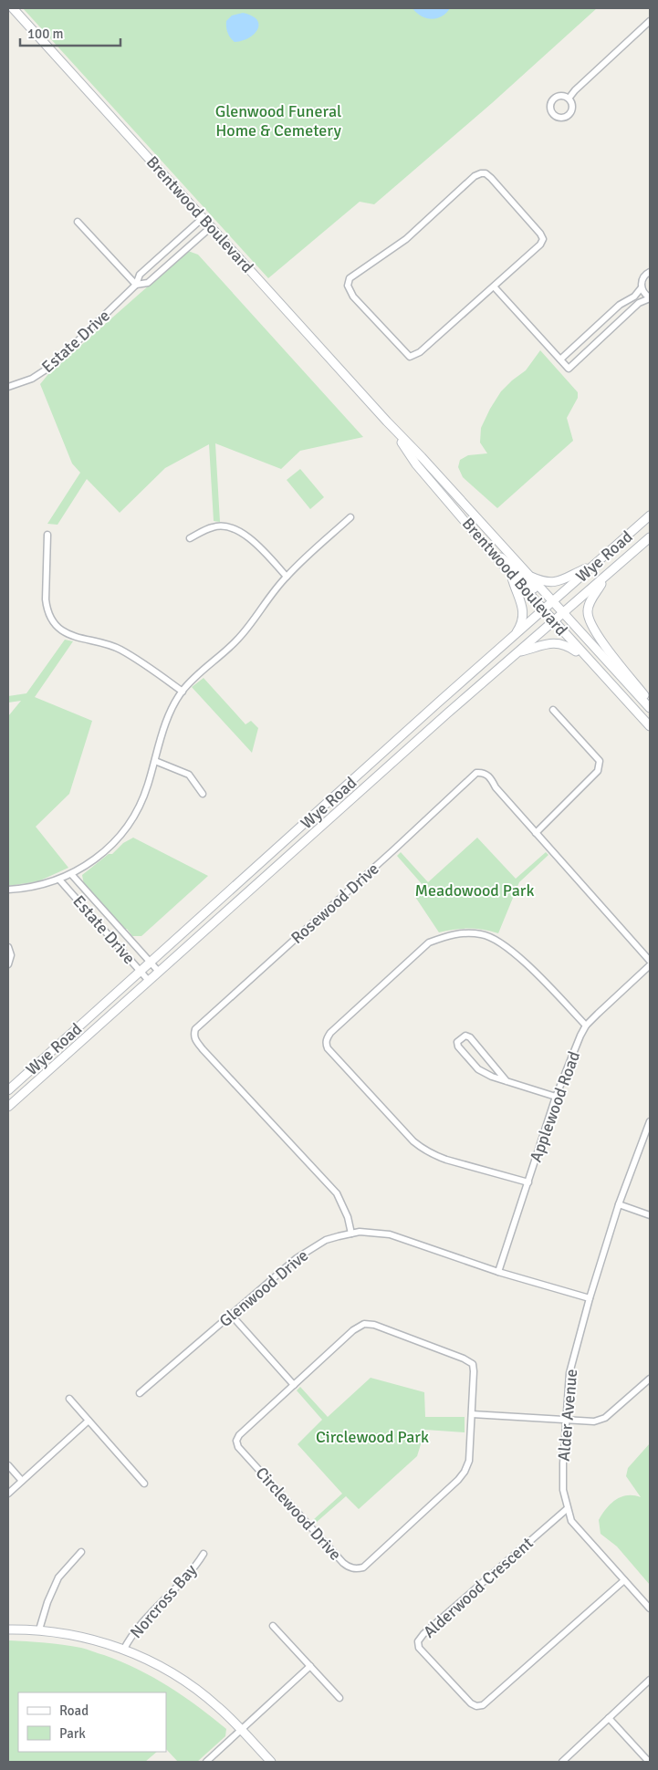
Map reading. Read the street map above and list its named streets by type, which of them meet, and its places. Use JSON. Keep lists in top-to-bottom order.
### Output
{
  "streets": {
    "main road": ["Brentwood Boulevard", "Wye Road"],
    "street": [
      "Estate Drive",
      "Rosewood Drive",
      "Applewood Road",
      "Glenwood Drive",
      "Alder Avenue",
      "Circlewood Drive",
      "Alderwood Crescent",
      "Norcross Bay"
    ]
  },
  "crossings": [
    ["Brentwood Boulevard", "Estate Drive"],
    ["Brentwood Boulevard", "Wye Road"],
    ["Estate Drive", "Wye Road"],
    ["Rosewood Drive", "Glenwood Drive"],
    ["Applewood Road", "Glenwood Drive"],
    ["Glenwood Drive", "Alder Avenue"],
    ["Alder Avenue", "Alderwood Crescent"]
  ],
  "parks": ["Glenwood Funeral Home & Cemetery", "Meadowood Park", "Circlewood Park"],
  "legend": ["Road", "Park"],
  "scale_bar": "100 m"
}
